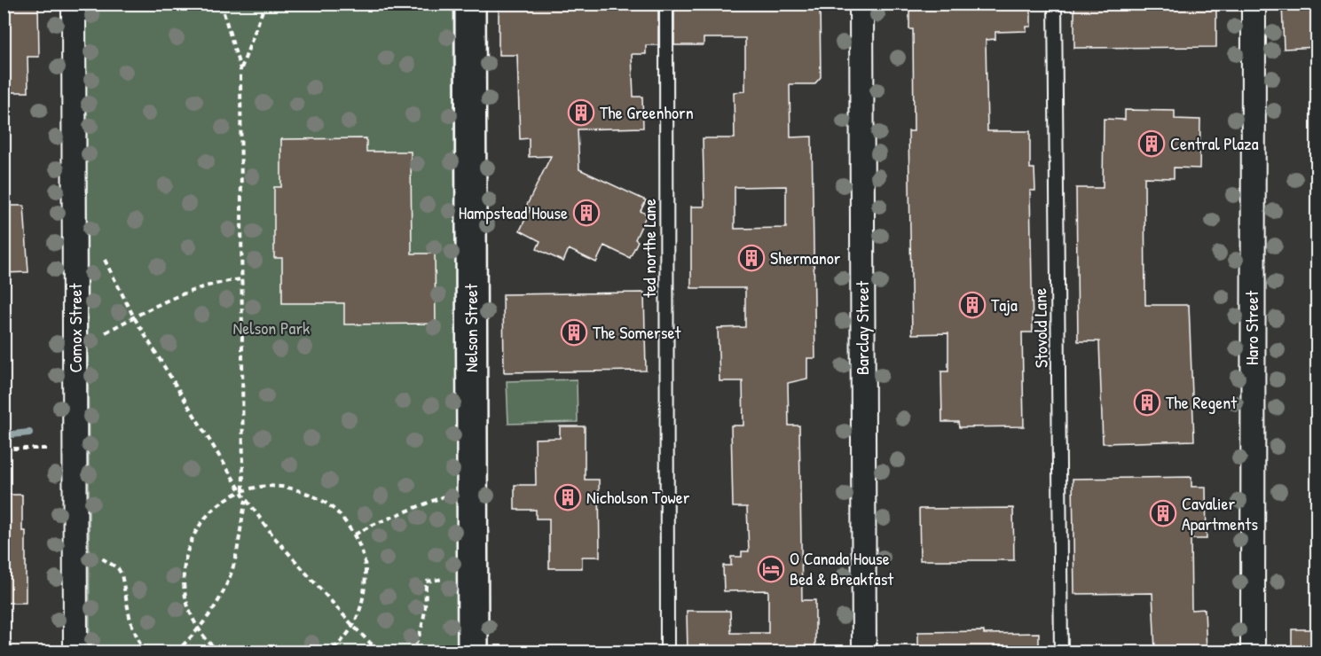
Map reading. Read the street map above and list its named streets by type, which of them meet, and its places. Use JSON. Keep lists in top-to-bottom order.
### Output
{
  "streets": {
    "street": [
      "Comox Street",
      "Nelson Street",
      "Barclay Street",
      "Haro Street"
    ],
    "lane": ["ted northe Lane", "Stovold Lane"]
  },
  "parks": ["Nelson Park"],
  "places": {
    "building": [
      "The Greenhorn",
      "Central Plaza",
      "Hampstead House",
      "Shermanor",
      "Taja",
      "The Somerset",
      "The Regent",
      "Nicholson Tower",
      "Cavalier Apartments"
    ],
    "hotel": ["O Canada House Bed & Breakfast"]
  }
}
